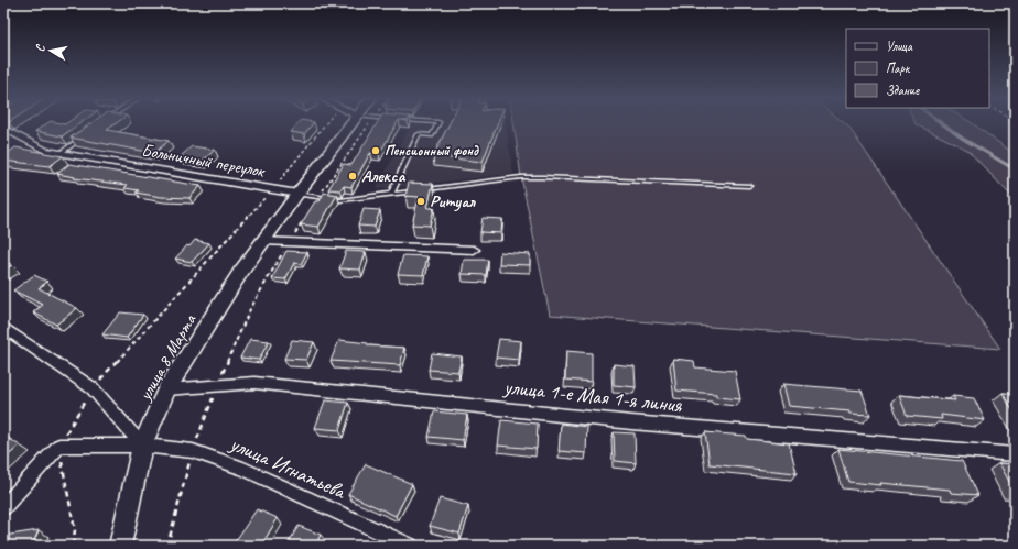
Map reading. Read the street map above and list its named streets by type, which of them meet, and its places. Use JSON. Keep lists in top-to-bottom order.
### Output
{
  "streets": {
    "main road": ["улица 8 Марта"],
    "street": ["Больничный переулок", "улица 1-е Мая 1-я линия", "улица Игнатьева"]
  },
  "crossings": [
    ["Больничный переулок", "улица 8 Марта"],
    ["улица 8 Марта", "улица 1-е Мая 1-я линия"],
    ["улица 8 Марта", "улица Игнатьева"]
  ],
  "places": ["Пенсионный фонд", "Алекса", "Ритуал"],
  "legend": ["Улица", "Парк", "Здание"],
  "north": "left"
}
